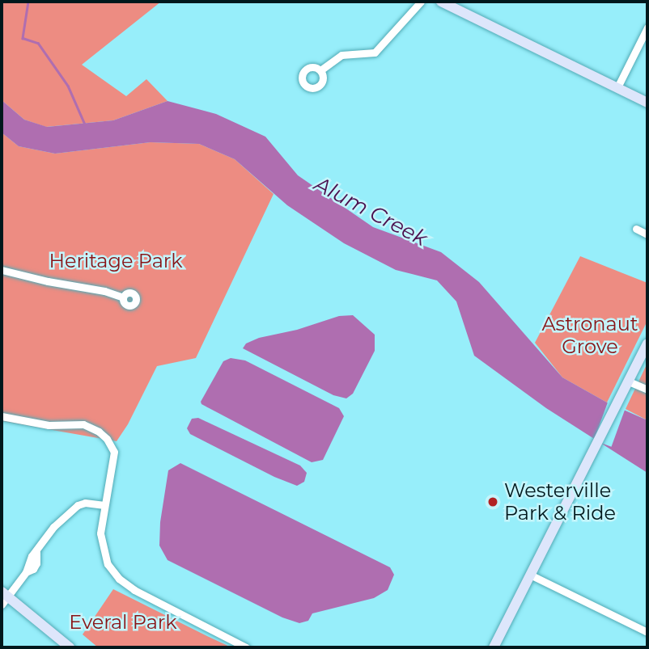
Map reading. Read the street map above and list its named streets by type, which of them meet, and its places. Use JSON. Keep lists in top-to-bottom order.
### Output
{
  "water": ["Alum Creek"],
  "parks": ["Heritage Park", "Astronaut Grove", "Everal Park"],
  "places": ["Westerville Park & Ride"]
}
